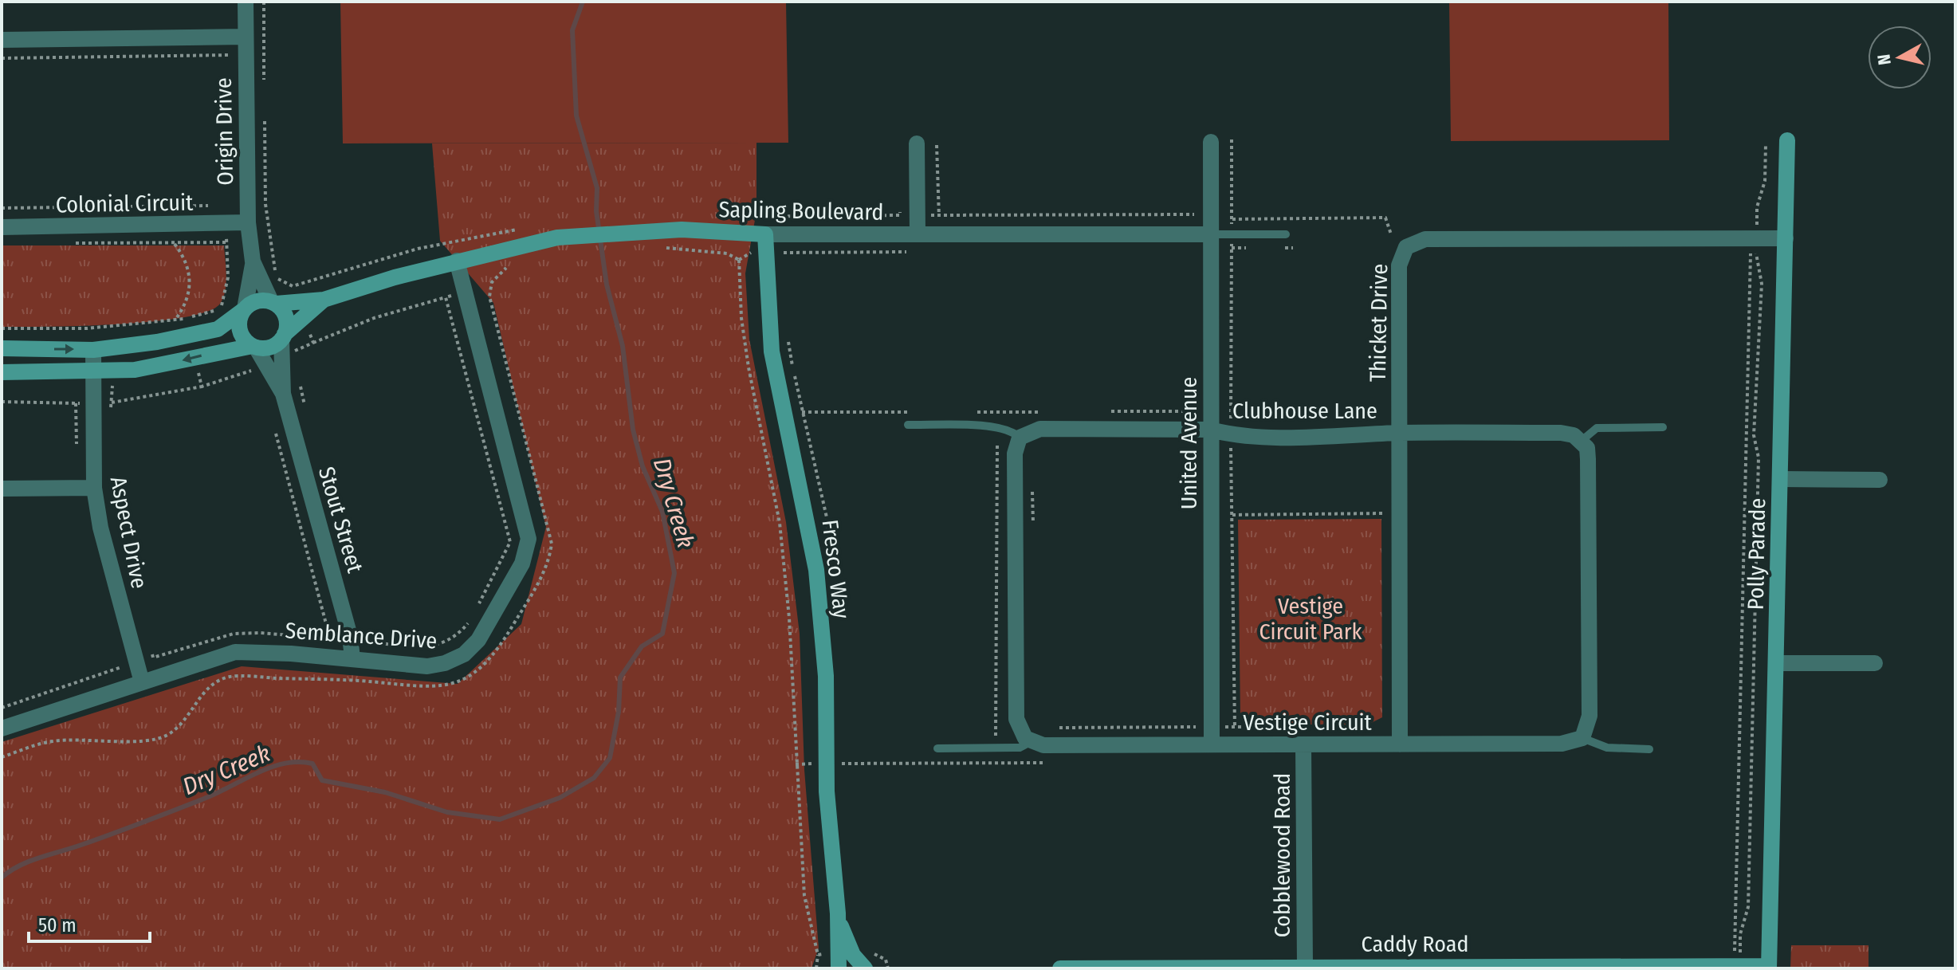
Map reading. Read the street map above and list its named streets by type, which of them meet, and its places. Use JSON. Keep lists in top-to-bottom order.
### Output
{
  "streets": {
    "street": [
      "Origin Drive",
      "Colonial Circuit",
      "Sapling Boulevard",
      "Thicket Drive",
      "Clubhouse Lane",
      "United Avenue",
      "Stout Street",
      "Aspect Drive",
      "Polly Parade",
      "Fresco Way",
      "Semblance Drive",
      "Vestige Circuit",
      "Cobblewood Road",
      "Caddy Road"
    ]
  },
  "crossings": [
    ["Origin Drive", "Colonial Circuit"],
    ["Origin Drive", "Sapling Boulevard"],
    ["Origin Drive", "Stout Street"],
    ["Sapling Boulevard", "United Avenue"],
    ["Sapling Boulevard", "Stout Street"],
    ["Sapling Boulevard", "Fresco Way"],
    ["Sapling Boulevard", "Semblance Drive"],
    ["Thicket Drive", "Clubhouse Lane"],
    ["Thicket Drive", "Polly Parade"],
    ["Thicket Drive", "Vestige Circuit"],
    ["Clubhouse Lane", "United Avenue"],
    ["United Avenue", "Vestige Circuit"],
    ["Stout Street", "Semblance Drive"],
    ["Aspect Drive", "Semblance Drive"],
    ["Polly Parade", "Caddy Road"],
    ["Vestige Circuit", "Cobblewood Road"],
    ["Cobblewood Road", "Caddy Road"]
  ],
  "water": ["Dry Creek"],
  "parks": ["Vestige Circuit Park"],
  "scale_bar": "50 m",
  "north": "left"
}
